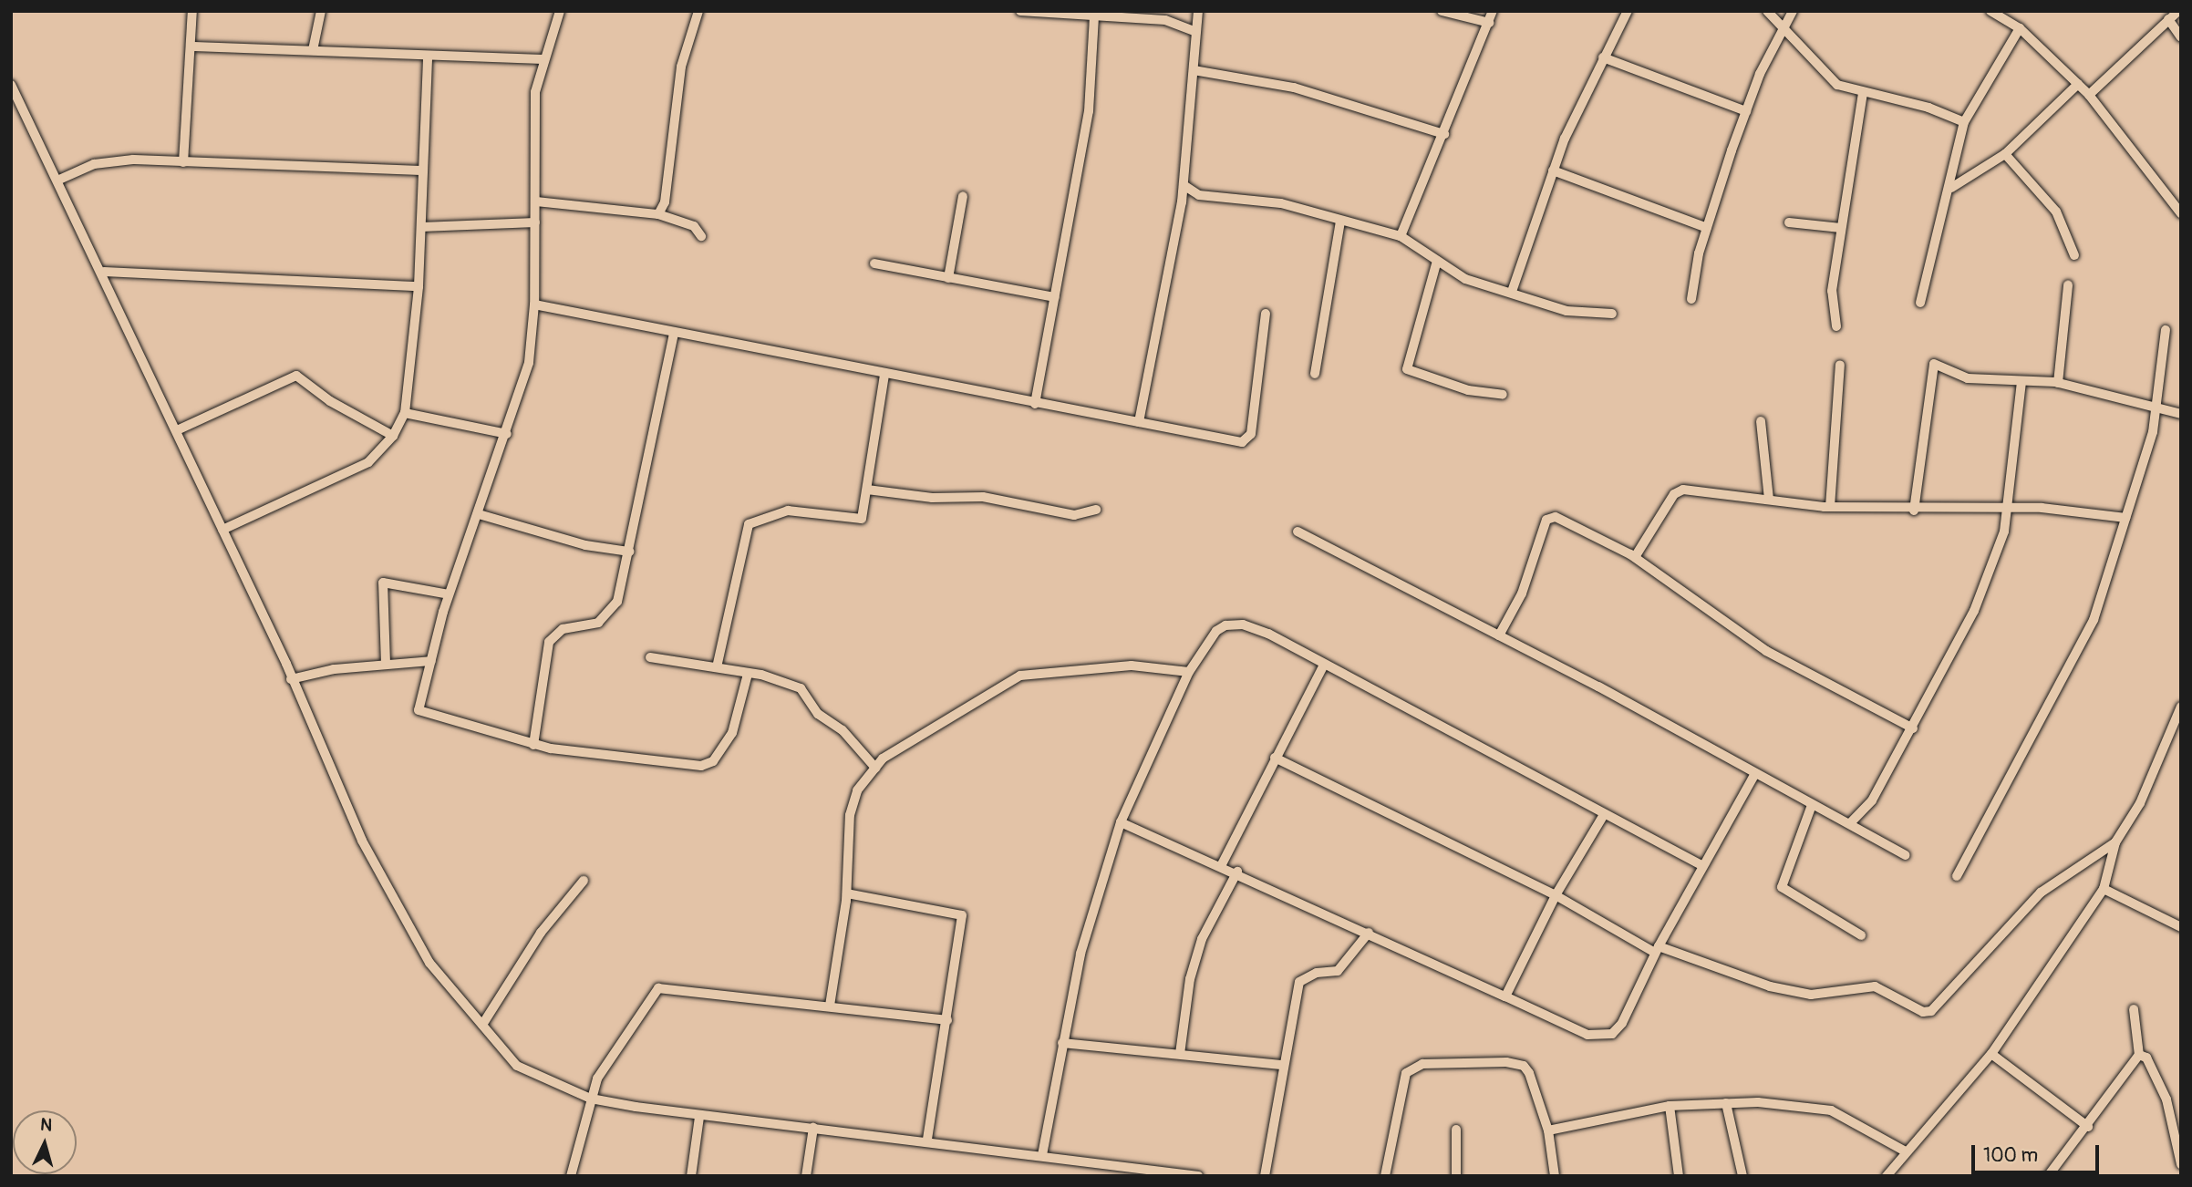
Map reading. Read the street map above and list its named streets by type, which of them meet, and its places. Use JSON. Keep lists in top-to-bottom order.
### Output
{
  "scale_bar": "100 m",
  "north": "top"
}
